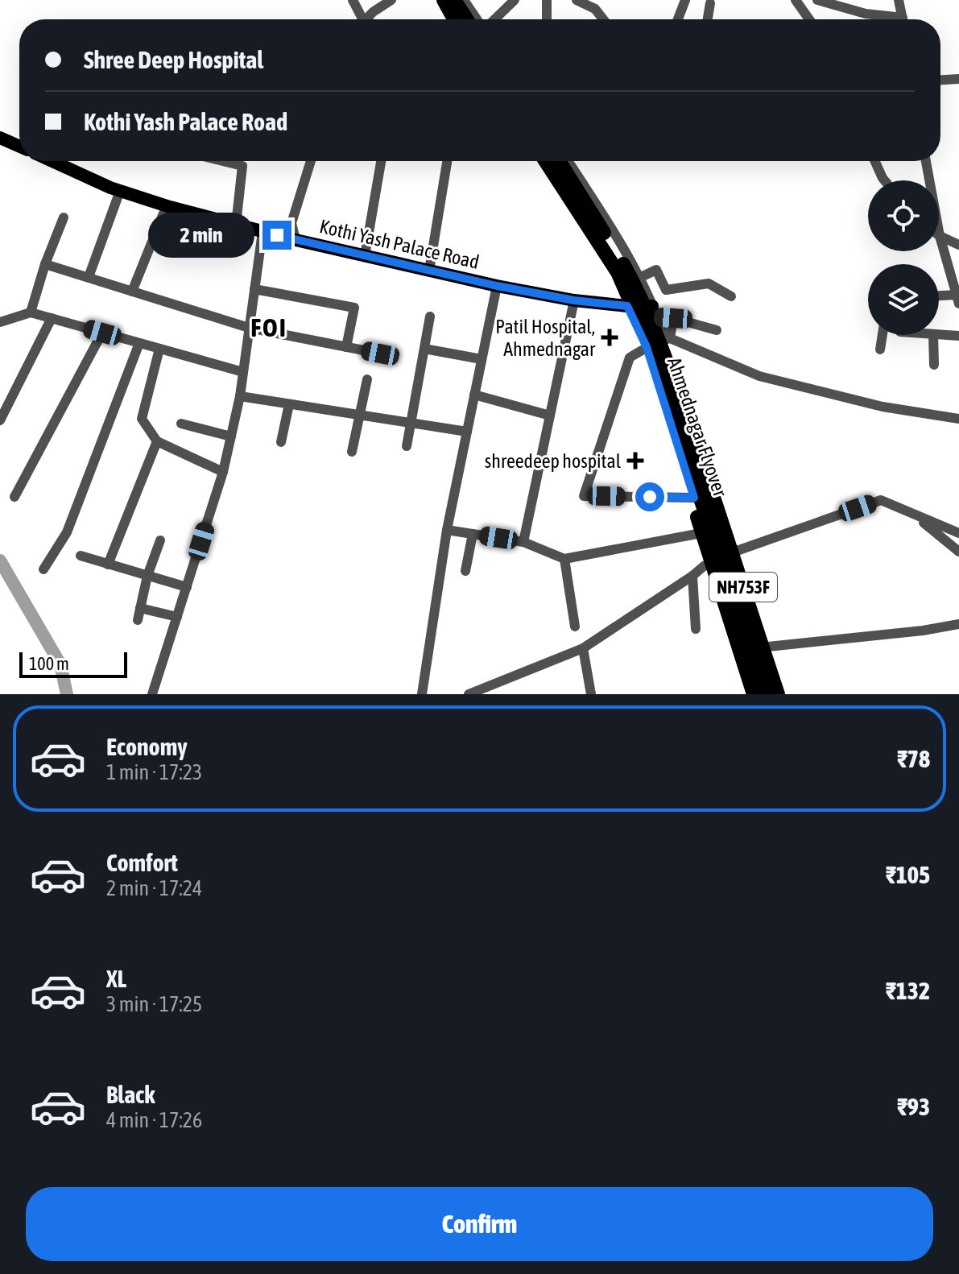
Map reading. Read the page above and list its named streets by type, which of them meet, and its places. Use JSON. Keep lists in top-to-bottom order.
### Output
{
  "streets": {
    "highway": ["Ahmednagar Flyover", "NH753F"],
    "main road": ["Kothi Yash Palace Road"]
  },
  "districts": ["FOI"],
  "places": {
    "health": ["Patil Hospital, Ahmednagar", "shreedeep hospital"]
  },
  "scale_bar": "100 m",
  "page": {
    "banner": ["Shree Deep Hospital", "Kothi Yash Palace Road"],
    "bubble": "2 min",
    "scale": "100 m",
    "list": [
      {
        "name": "Economy",
        "note": "1 min · 17:23",
        "value": "₹78"
      },
      {
        "name": "Comfort",
        "note": "2 min · 17:24",
        "value": "₹105"
      },
      {
        "name": "XL",
        "note": "3 min · 17:25",
        "value": "₹132"
      },
      {
        "name": "Black",
        "note": "4 min · 17:26",
        "value": "₹93"
      }
    ],
    "buttons": "Confirm"
  }
}
